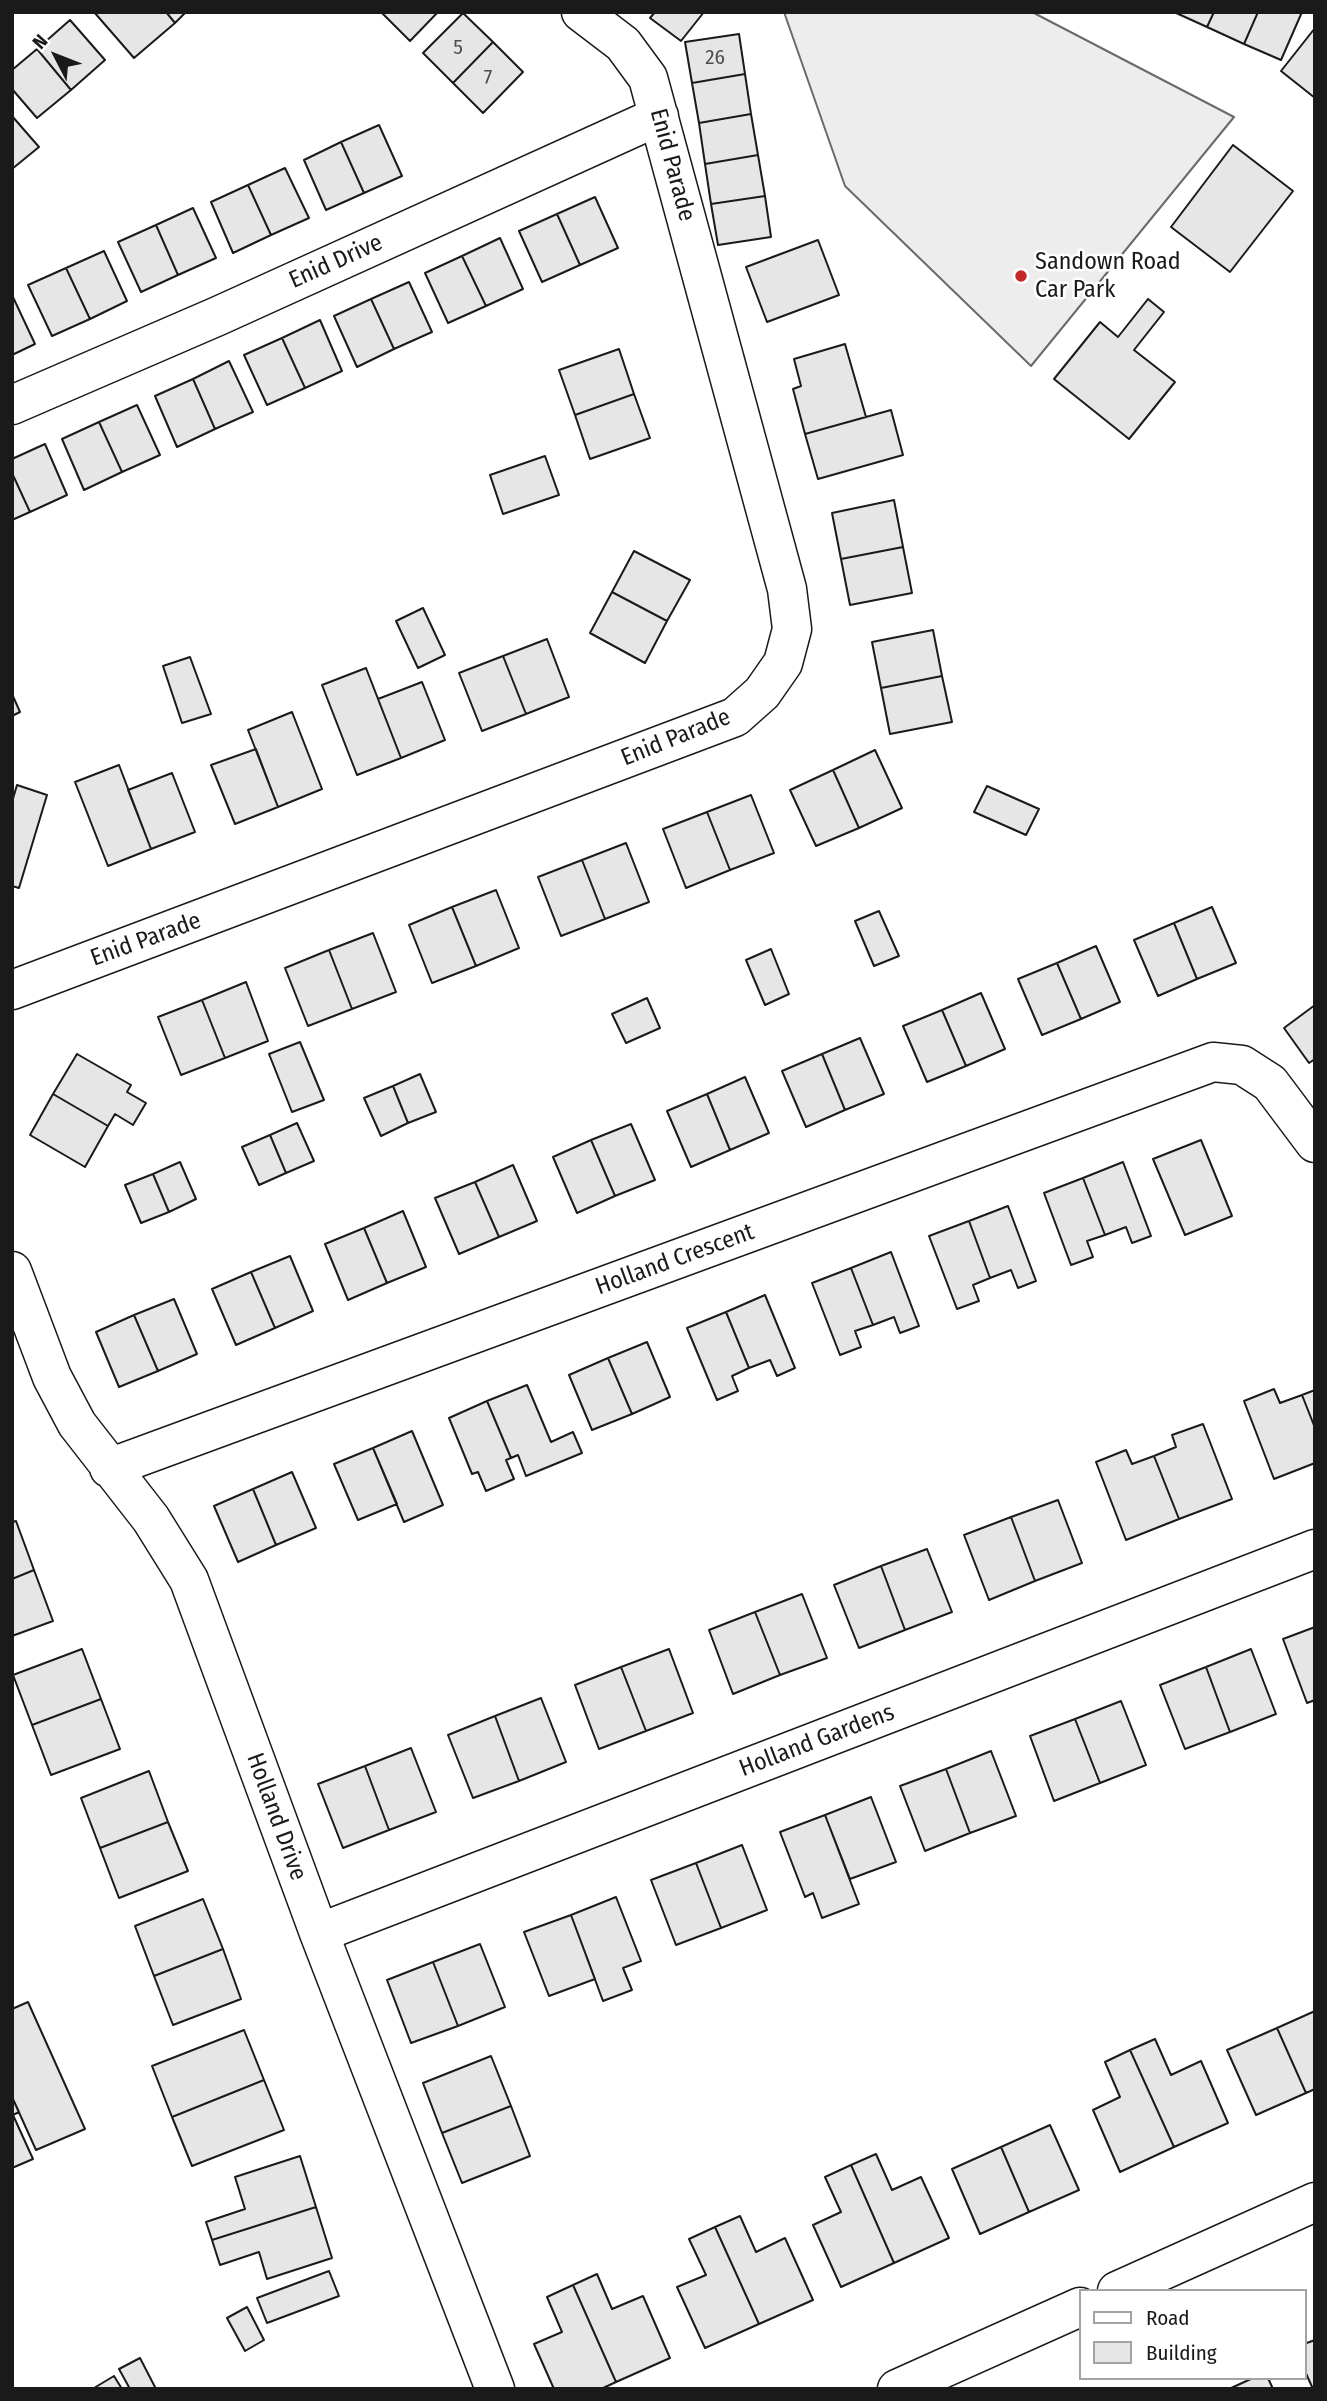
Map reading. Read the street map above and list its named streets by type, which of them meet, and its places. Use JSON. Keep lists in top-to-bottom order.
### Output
{
  "streets": {
    "street": [
      "Enid Parade",
      "Enid Drive",
      "Holland Crescent",
      "Holland Gardens",
      "Holland Drive"
    ]
  },
  "crossings": [
    ["Enid Parade", "Enid Drive"],
    ["Holland Crescent", "Holland Drive"],
    ["Holland Gardens", "Holland Drive"]
  ],
  "places": ["Sandown Road Car Park"],
  "house_numbers": ["5", "26", "7"],
  "legend": ["Road", "Building"],
  "north": "top left"
}
